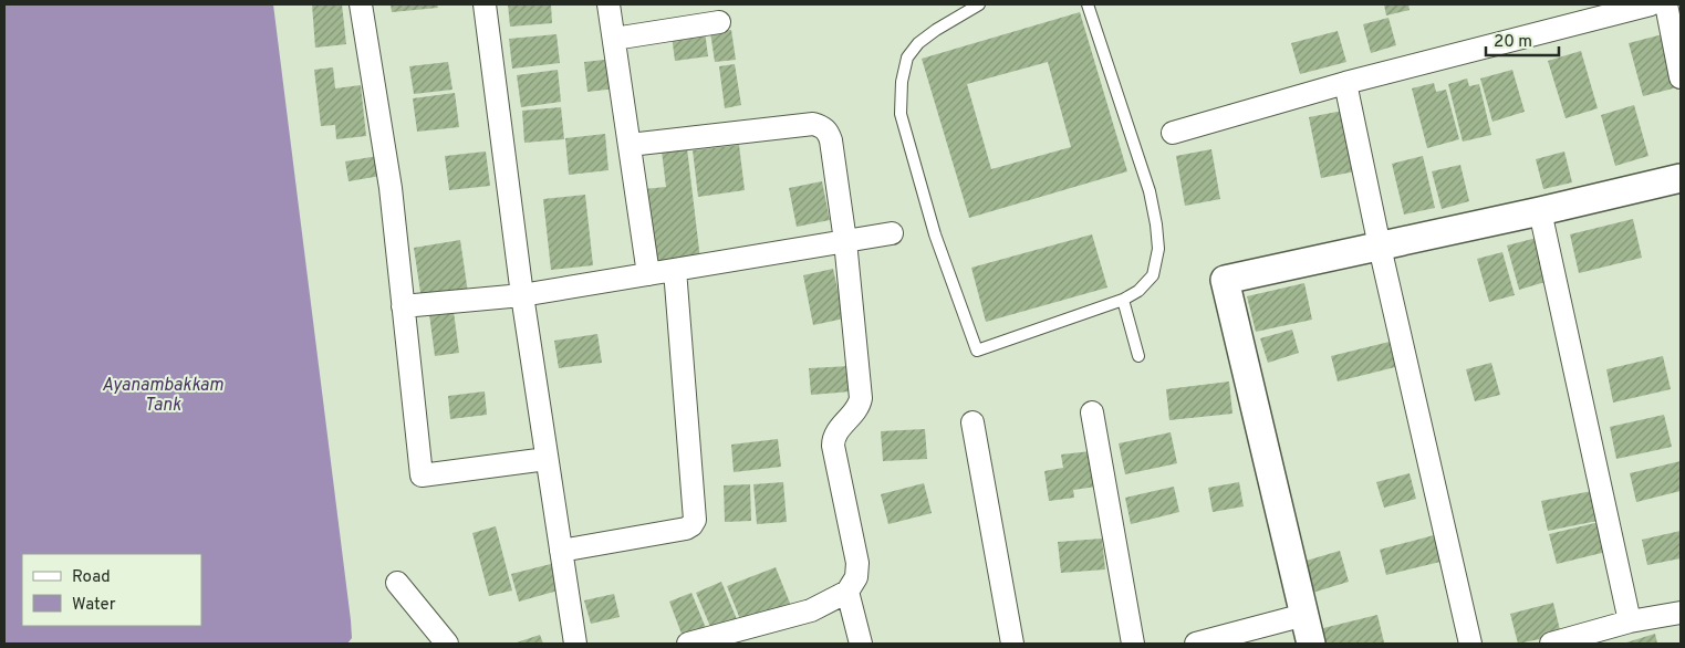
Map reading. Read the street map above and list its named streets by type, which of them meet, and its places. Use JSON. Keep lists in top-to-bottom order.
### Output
{
  "water": ["Ayanambakkam Tank"],
  "legend": ["Road", "Water"],
  "scale_bar": "20 m"
}
